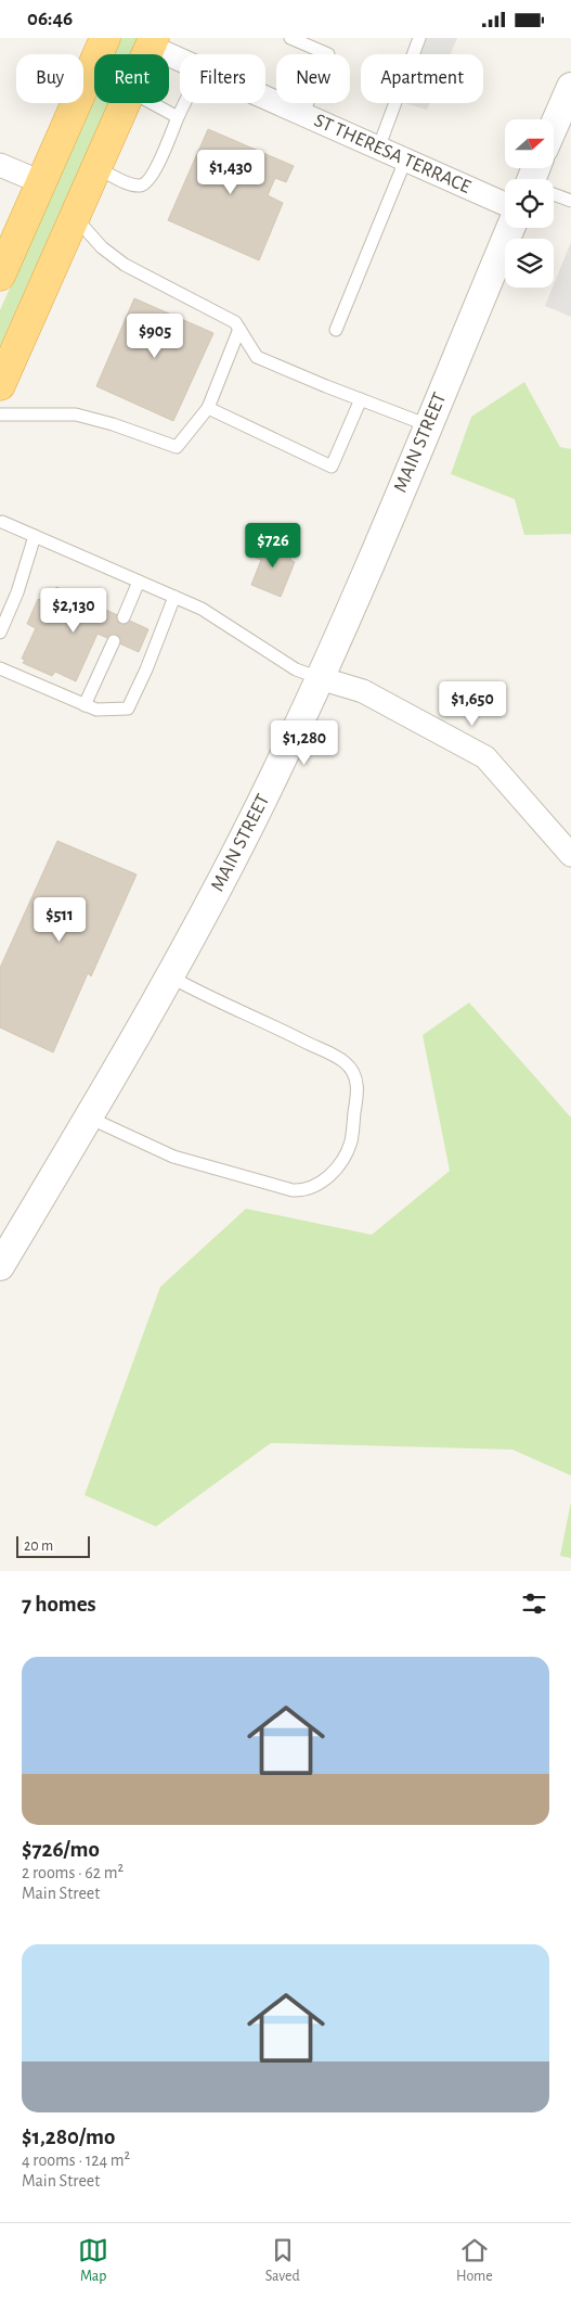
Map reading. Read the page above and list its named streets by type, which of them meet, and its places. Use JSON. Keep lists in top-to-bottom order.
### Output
{
  "streets": {
    "street": ["ST THERESA TERRACE", "MAIN STREET"]
  },
  "scale_bar": "20 m",
  "north": "right",
  "page": {
    "status": "06:46",
    "chip": [
      "Buy",
      "Rent",
      "Filters",
      "New",
      "Apartment"
    ],
    "price": [
      "$1,430",
      "$905",
      "$726",
      "$2,130",
      "$1,650",
      "$1,280",
      "$511"
    ],
    "scale": "20 m",
    "heading": "7 homes",
    "list": [
      {
        "name": "$726/mo",
        "note": "2 rooms · 62 m² · Main Street"
      },
      {
        "name": "$1,280/mo",
        "note": "4 rooms · 124 m² · Main Street"
      }
    ],
    "tabs": ["Map", "Saved", "Home"]
  }
}
